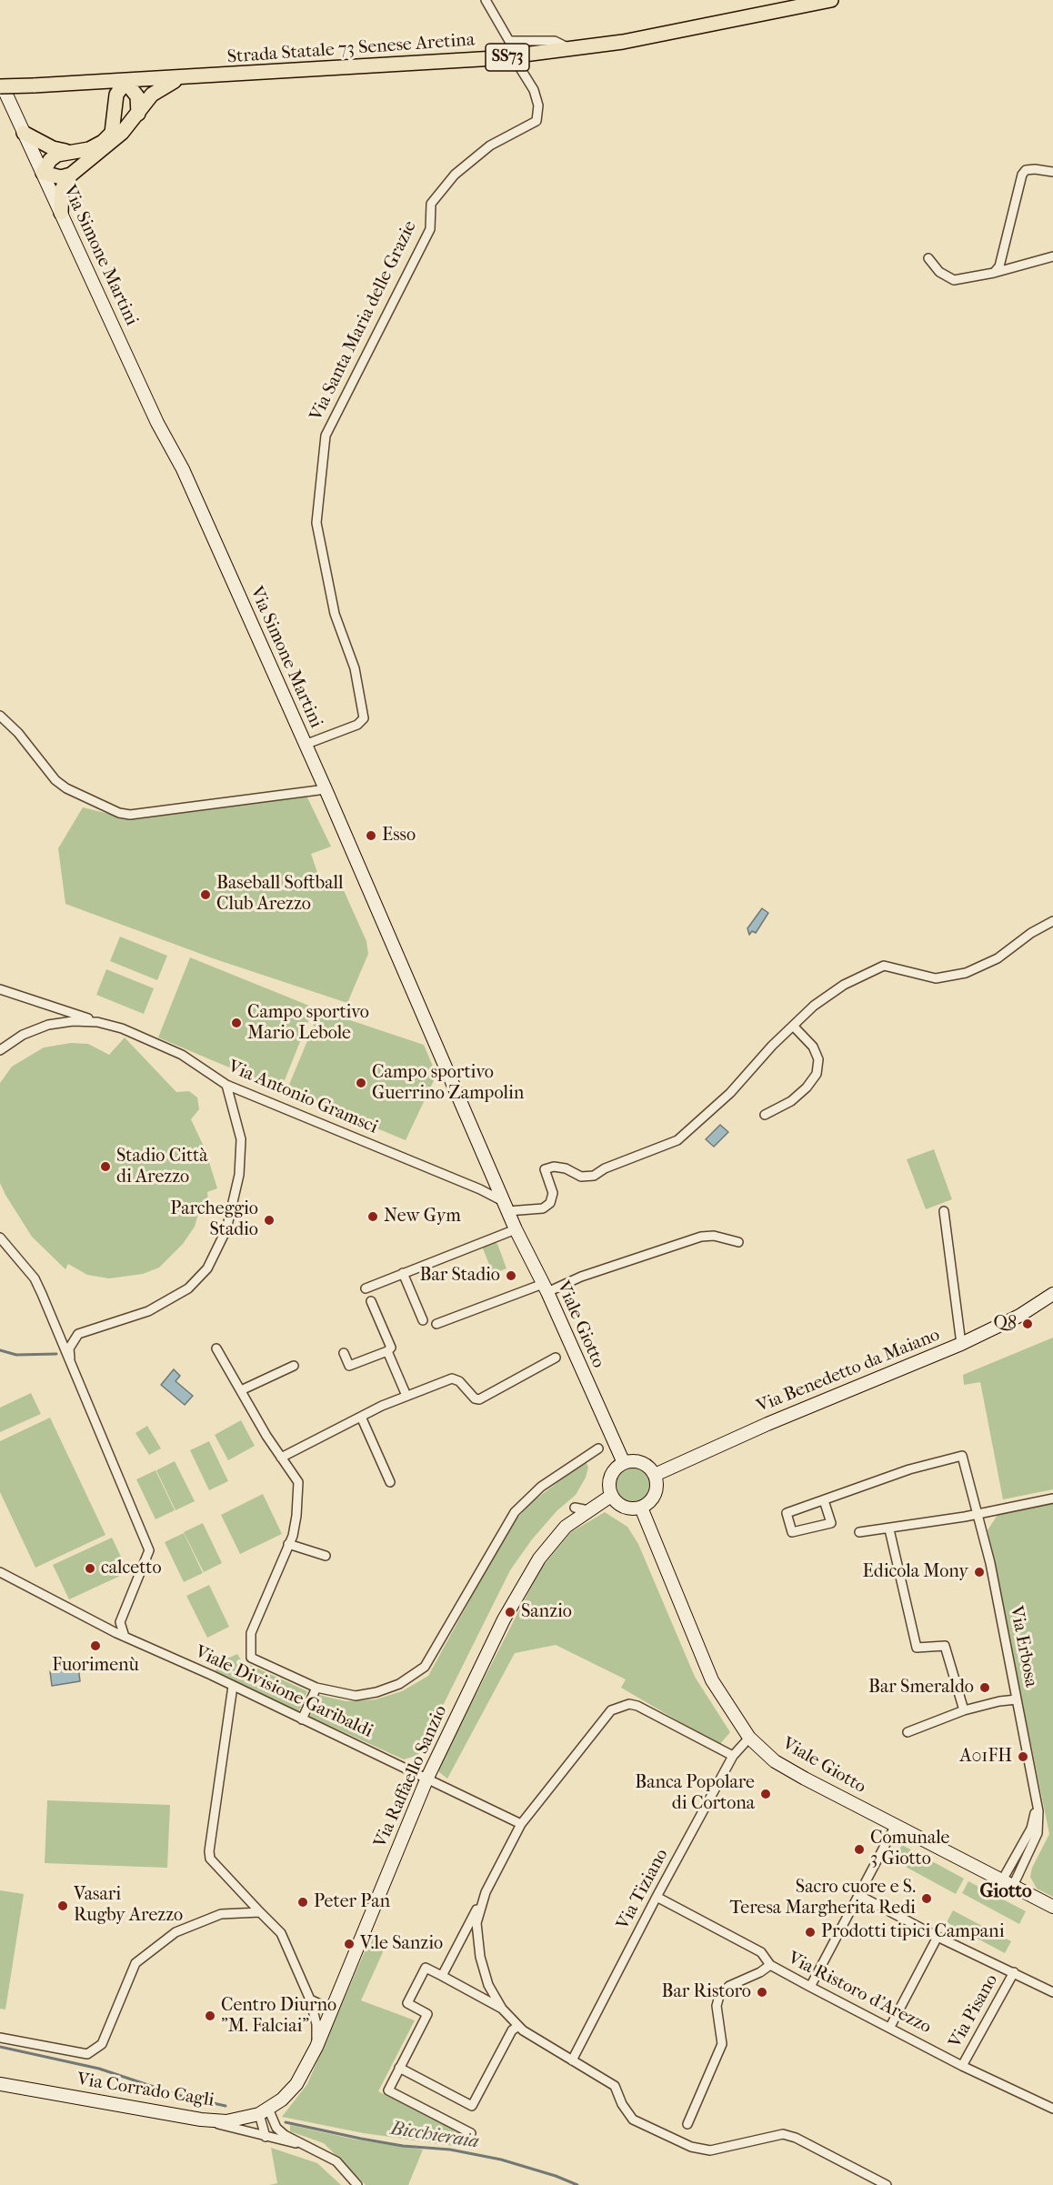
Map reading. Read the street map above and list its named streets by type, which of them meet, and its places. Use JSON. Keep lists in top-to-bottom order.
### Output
{
  "streets": {
    "main road": ["Strada Statale 73 Senese Aretina", "SS73"],
    "street": [
      "Via Simone Martini",
      "Via Santa Maria delle Grazie",
      "Via Antonio Gramsci",
      "Viale Giotto",
      "Via Benedetto da Maiano",
      "Via Erbosa",
      "Viale Divisione Garibaldi",
      "Via Raffaello Sanzio",
      "Via Tiziano",
      "Via Ristoro d'Arezzo",
      "Via Pisano",
      "Via Corrado Cagli"
    ]
  },
  "crossings": [
    ["Strada Statale 73 Senese Aretina", "Via Simone Martini"],
    ["Strada Statale 73 Senese Aretina", "Via Santa Maria delle Grazie"],
    ["Via Simone Martini", "Via Santa Maria delle Grazie"],
    ["Via Simone Martini", "Via Antonio Gramsci"],
    ["Via Simone Martini", "Viale Giotto"],
    ["Via Antonio Gramsci", "Viale Giotto"],
    ["Viale Giotto", "Via Benedetto da Maiano"],
    ["Viale Giotto", "Via Erbosa"],
    ["Viale Giotto", "Via Raffaello Sanzio"],
    ["Viale Giotto", "Via Tiziano"],
    ["Via Benedetto da Maiano", "Via Raffaello Sanzio"],
    ["Viale Divisione Garibaldi", "Via Raffaello Sanzio"],
    ["Via Raffaello Sanzio", "Via Corrado Cagli"],
    ["Via Tiziano", "Via Ristoro d'Arezzo"],
    ["Via Ristoro d'Arezzo", "Via Pisano"]
  ],
  "districts": ["Giotto"],
  "water": ["Bicchieraia"],
  "places": [
    "Esso",
    "Baseball Softball Club Arezzo",
    "Campo sportivo Mario Lebole",
    "Campo sportivo Guerrino Zampolin",
    "Stadio Città di Arezzo",
    "New Gym",
    "Parcheggio Stadio",
    "Bar Stadio",
    "Q8",
    "calcetto",
    "Edicola Mony",
    "Sanzio",
    "Fuorimenù",
    "Bar Smeraldo",
    "A01FH",
    "Banca Popolare di Cortona",
    "Comunale 3 Giotto",
    "Sacro cuore e S. Teresa Margherita Redi",
    "Peter Pan",
    "Vasari Rugby Arezzo",
    "Prodotti tipici Campani",
    "V.le Sanzio",
    "Bar Ristoro",
    "Centro Diurno \"M. Falciai\""
  ]
}
